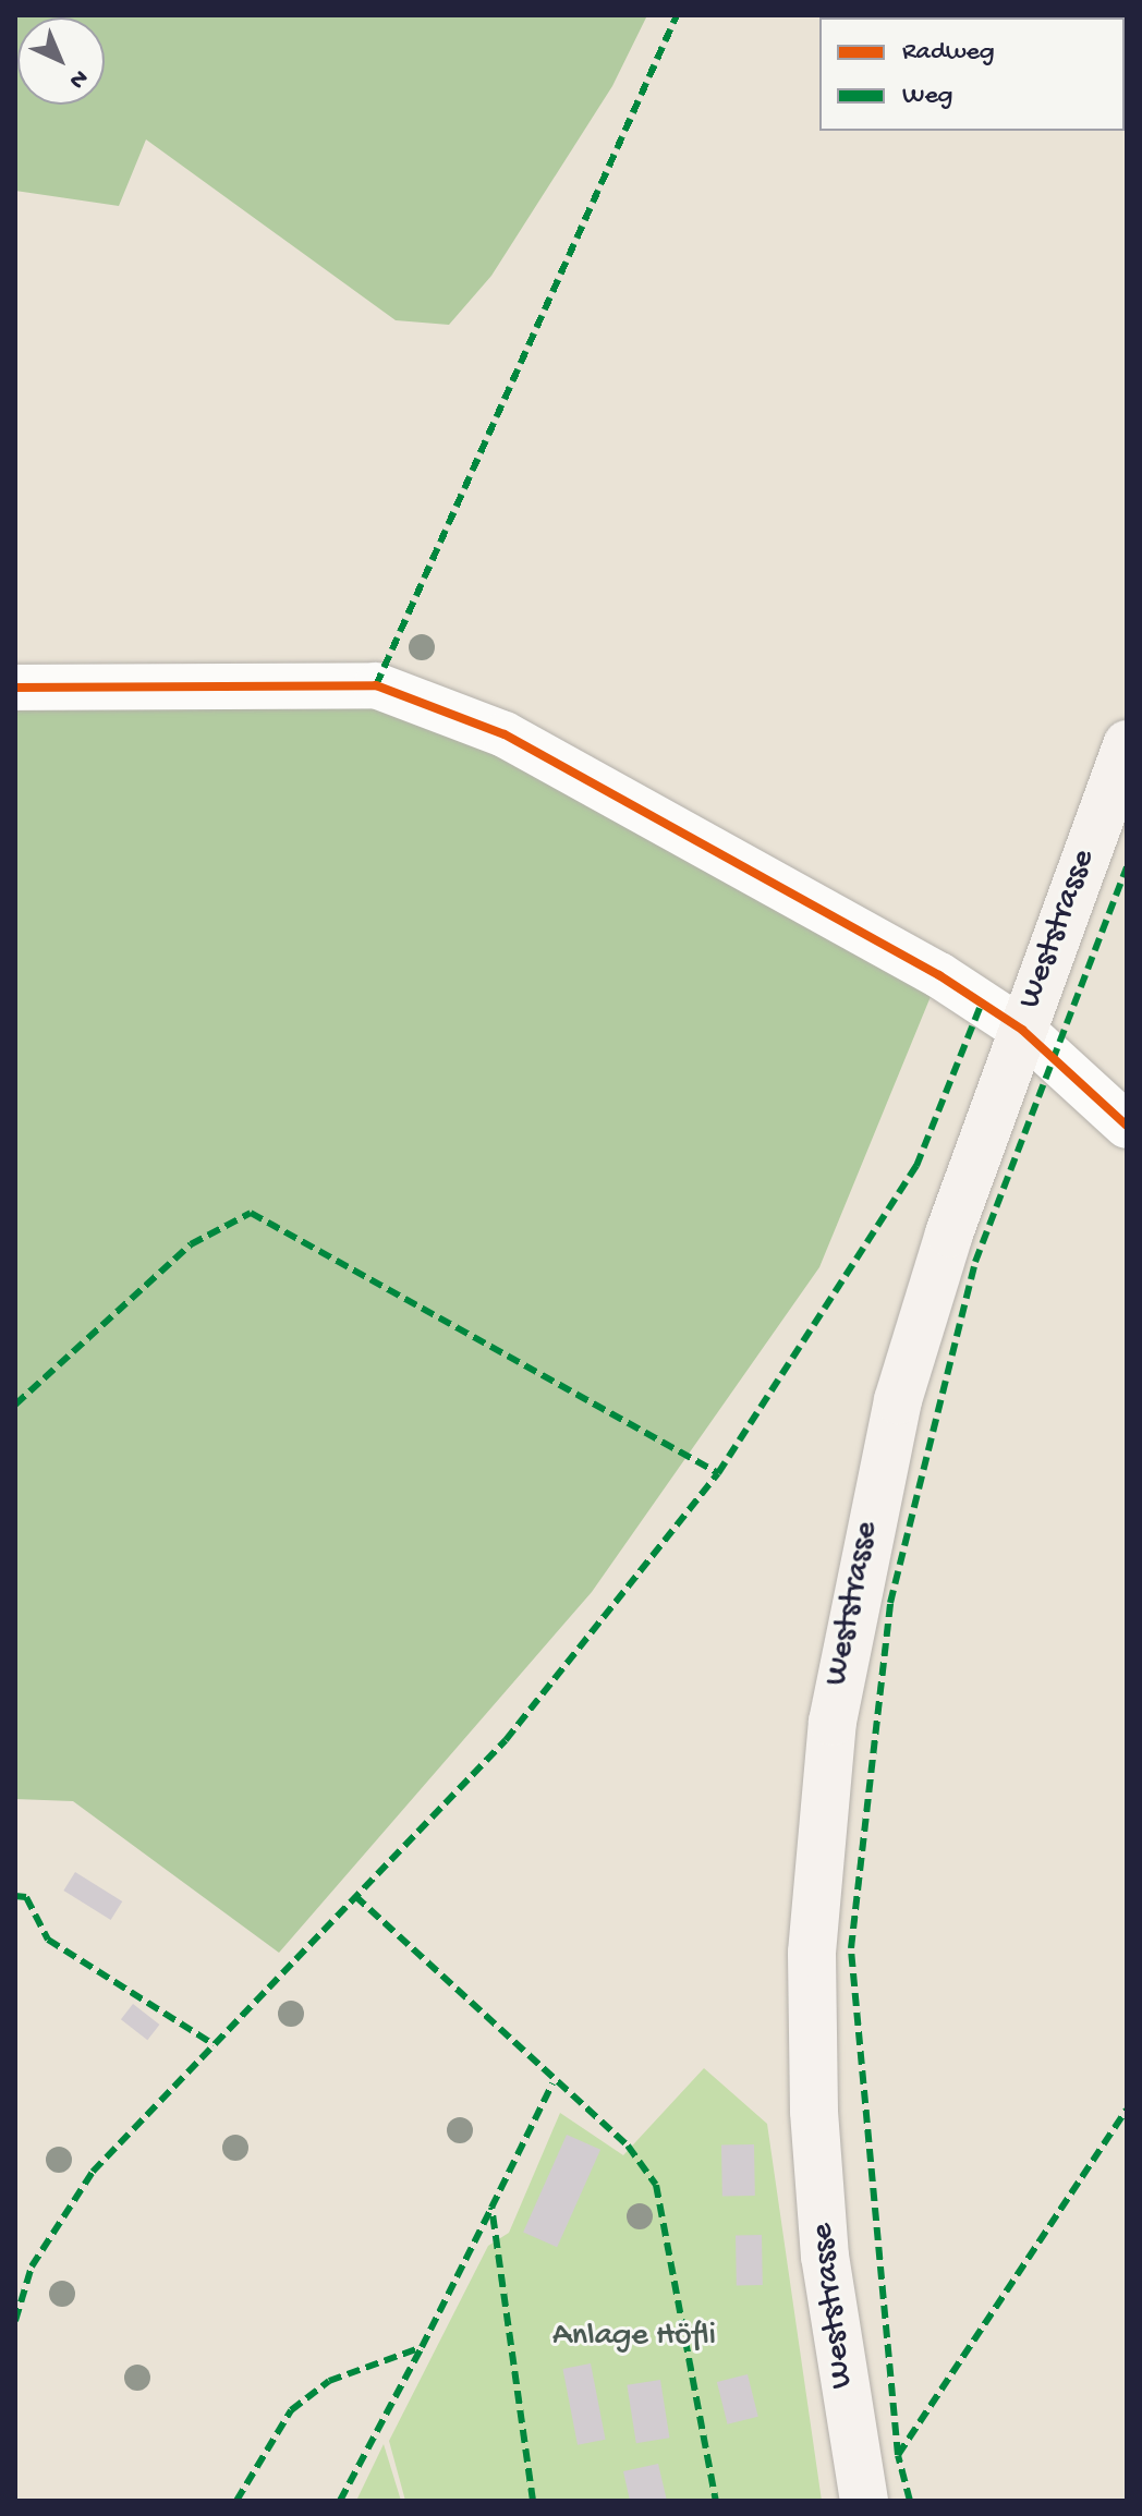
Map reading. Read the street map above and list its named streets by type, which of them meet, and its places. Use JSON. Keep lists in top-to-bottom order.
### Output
{
  "streets": {
    "main road": ["Weststrasse"]
  },
  "parks": ["Anlage Höfli"],
  "legend": ["Radweg", "Weg"],
  "north": "bottom right"
}
